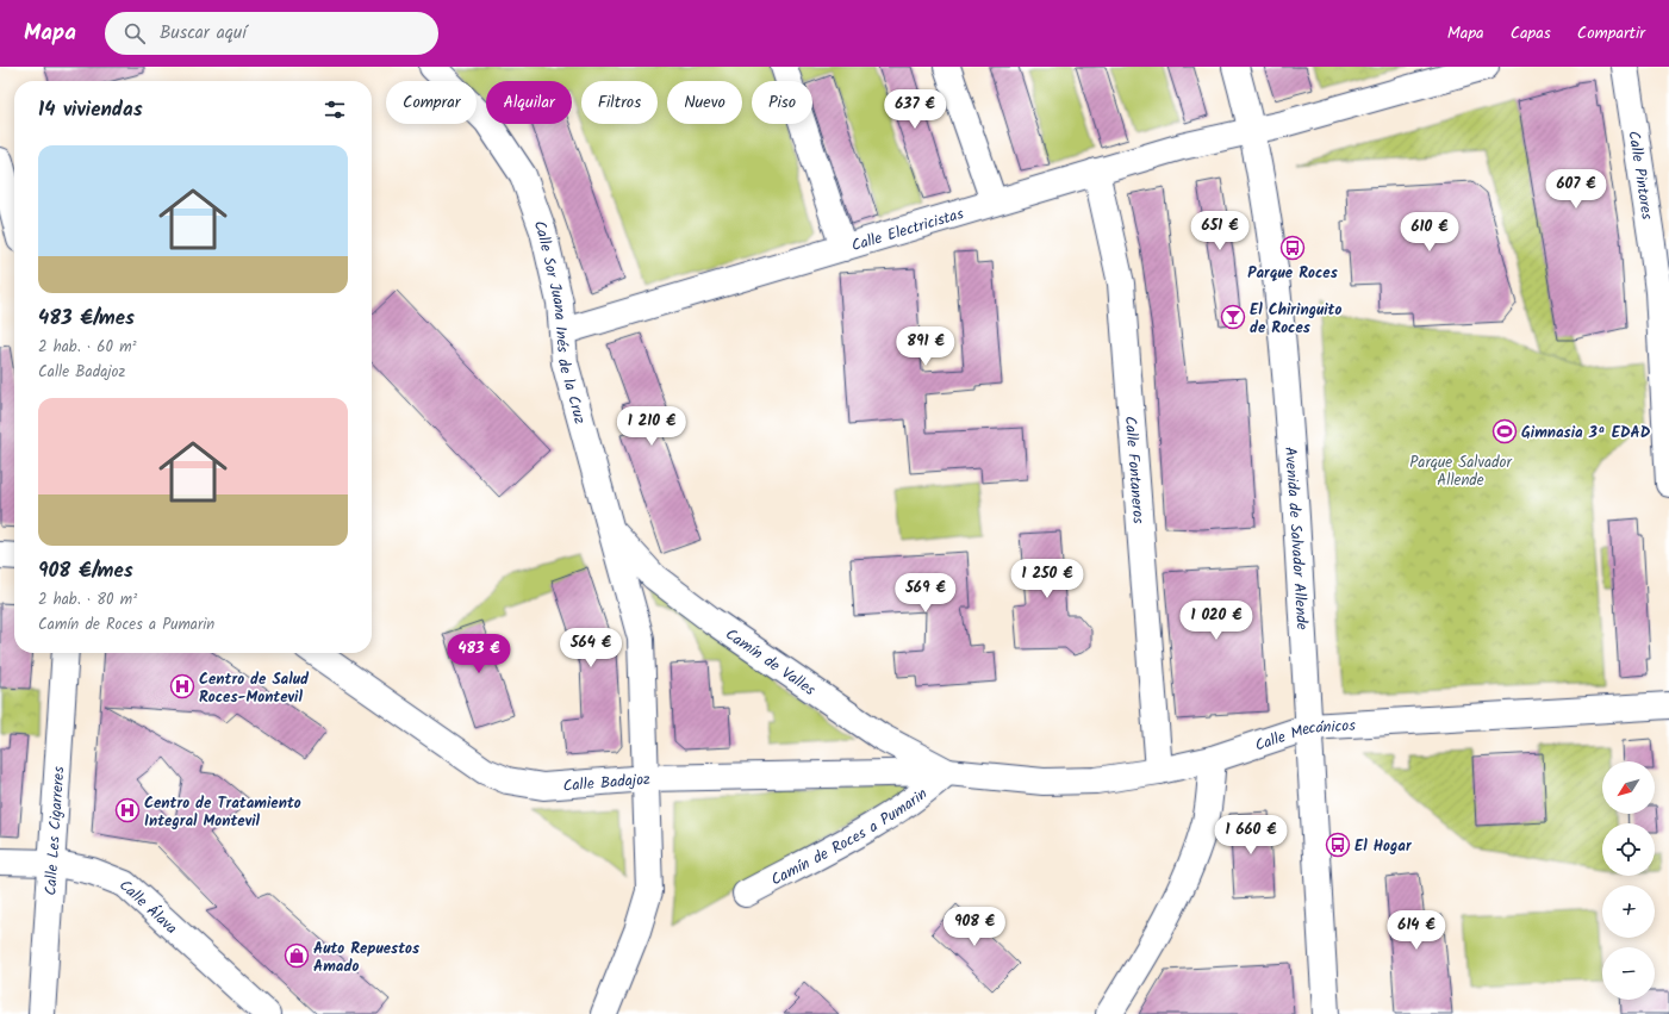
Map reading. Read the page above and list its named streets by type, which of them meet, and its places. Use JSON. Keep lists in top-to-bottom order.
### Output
{
  "streets": {
    "street": [
      "Calle Pintores",
      "Calle Electricistas",
      "Calle Sor Juana Inés de la Cruz",
      "Calle Fontaneros",
      "Avenida de Salvador Allende",
      "Camín de Valles",
      "Calle Mecánicos",
      "Calle Badajoz",
      "Calle Les Cigarreres",
      "Camín de Roces a Pumarin",
      "Calle Álava"
    ]
  },
  "crossings": [
    ["Calle Electricistas", "Calle Sor Juana Inés de la Cruz"],
    ["Calle Electricistas", "Calle Fontaneros"],
    ["Calle Electricistas", "Avenida de Salvador Allende"],
    ["Calle Sor Juana Inés de la Cruz", "Camín de Valles"],
    ["Calle Sor Juana Inés de la Cruz", "Calle Badajoz"],
    ["Calle Fontaneros", "Calle Mecánicos"],
    ["Avenida de Salvador Allende", "Calle Mecánicos"],
    ["Camín de Valles", "Calle Mecánicos"],
    ["Camín de Valles", "Calle Badajoz"],
    ["Camín de Valles", "Camín de Roces a Pumarin"],
    ["Calle Mecánicos", "Calle Badajoz"],
    ["Calle Mecánicos", "Camín de Roces a Pumarin"],
    ["Calle Badajoz", "Camín de Roces a Pumarin"],
    ["Calle Les Cigarreres", "Calle Álava"]
  ],
  "parks": ["Parque Salvador Allende"],
  "places": {
    "bus stop": ["Parque Roces", "El Hogar"],
    "bar": ["El Chiringuito de Roces"],
    "sports": ["Gimnasia 3ª EDAD"],
    "hospital": ["Centro de Salud Roces-Montevil", "Centro de Tratamiento Integral Montevil"],
    "shop": ["Auto Repuestos Amado"]
  },
  "north": "bottom left",
  "page": {
    "header": "Mapa",
    "search": "Buscar aquí",
    "nav": ["Mapa", "Capas", "Compartir"],
    "chip": [
      "Comprar",
      "Alquilar",
      "Filtros",
      "Nuevo",
      "Piso"
    ],
    "heading": "14 viviendas",
    "price": [
      "637 €",
      "607 €",
      "651 €",
      "610 €",
      "891 €",
      "1 210 €",
      "1 250 €",
      "569 €",
      "1 020 €",
      "564 €",
      "483 €",
      "1 660 €",
      "908 €",
      "614 €"
    ],
    "list": [
      {
        "name": "483 €/mes",
        "note": "2 hab. · 60 m² · Calle Badajoz"
      },
      {
        "name": "908 €/mes",
        "note": "2 hab. · 80 m² · Camín de Roces a Pumarin"
      }
    ],
    "map_buttons": ["+", "−"]
  }
}
